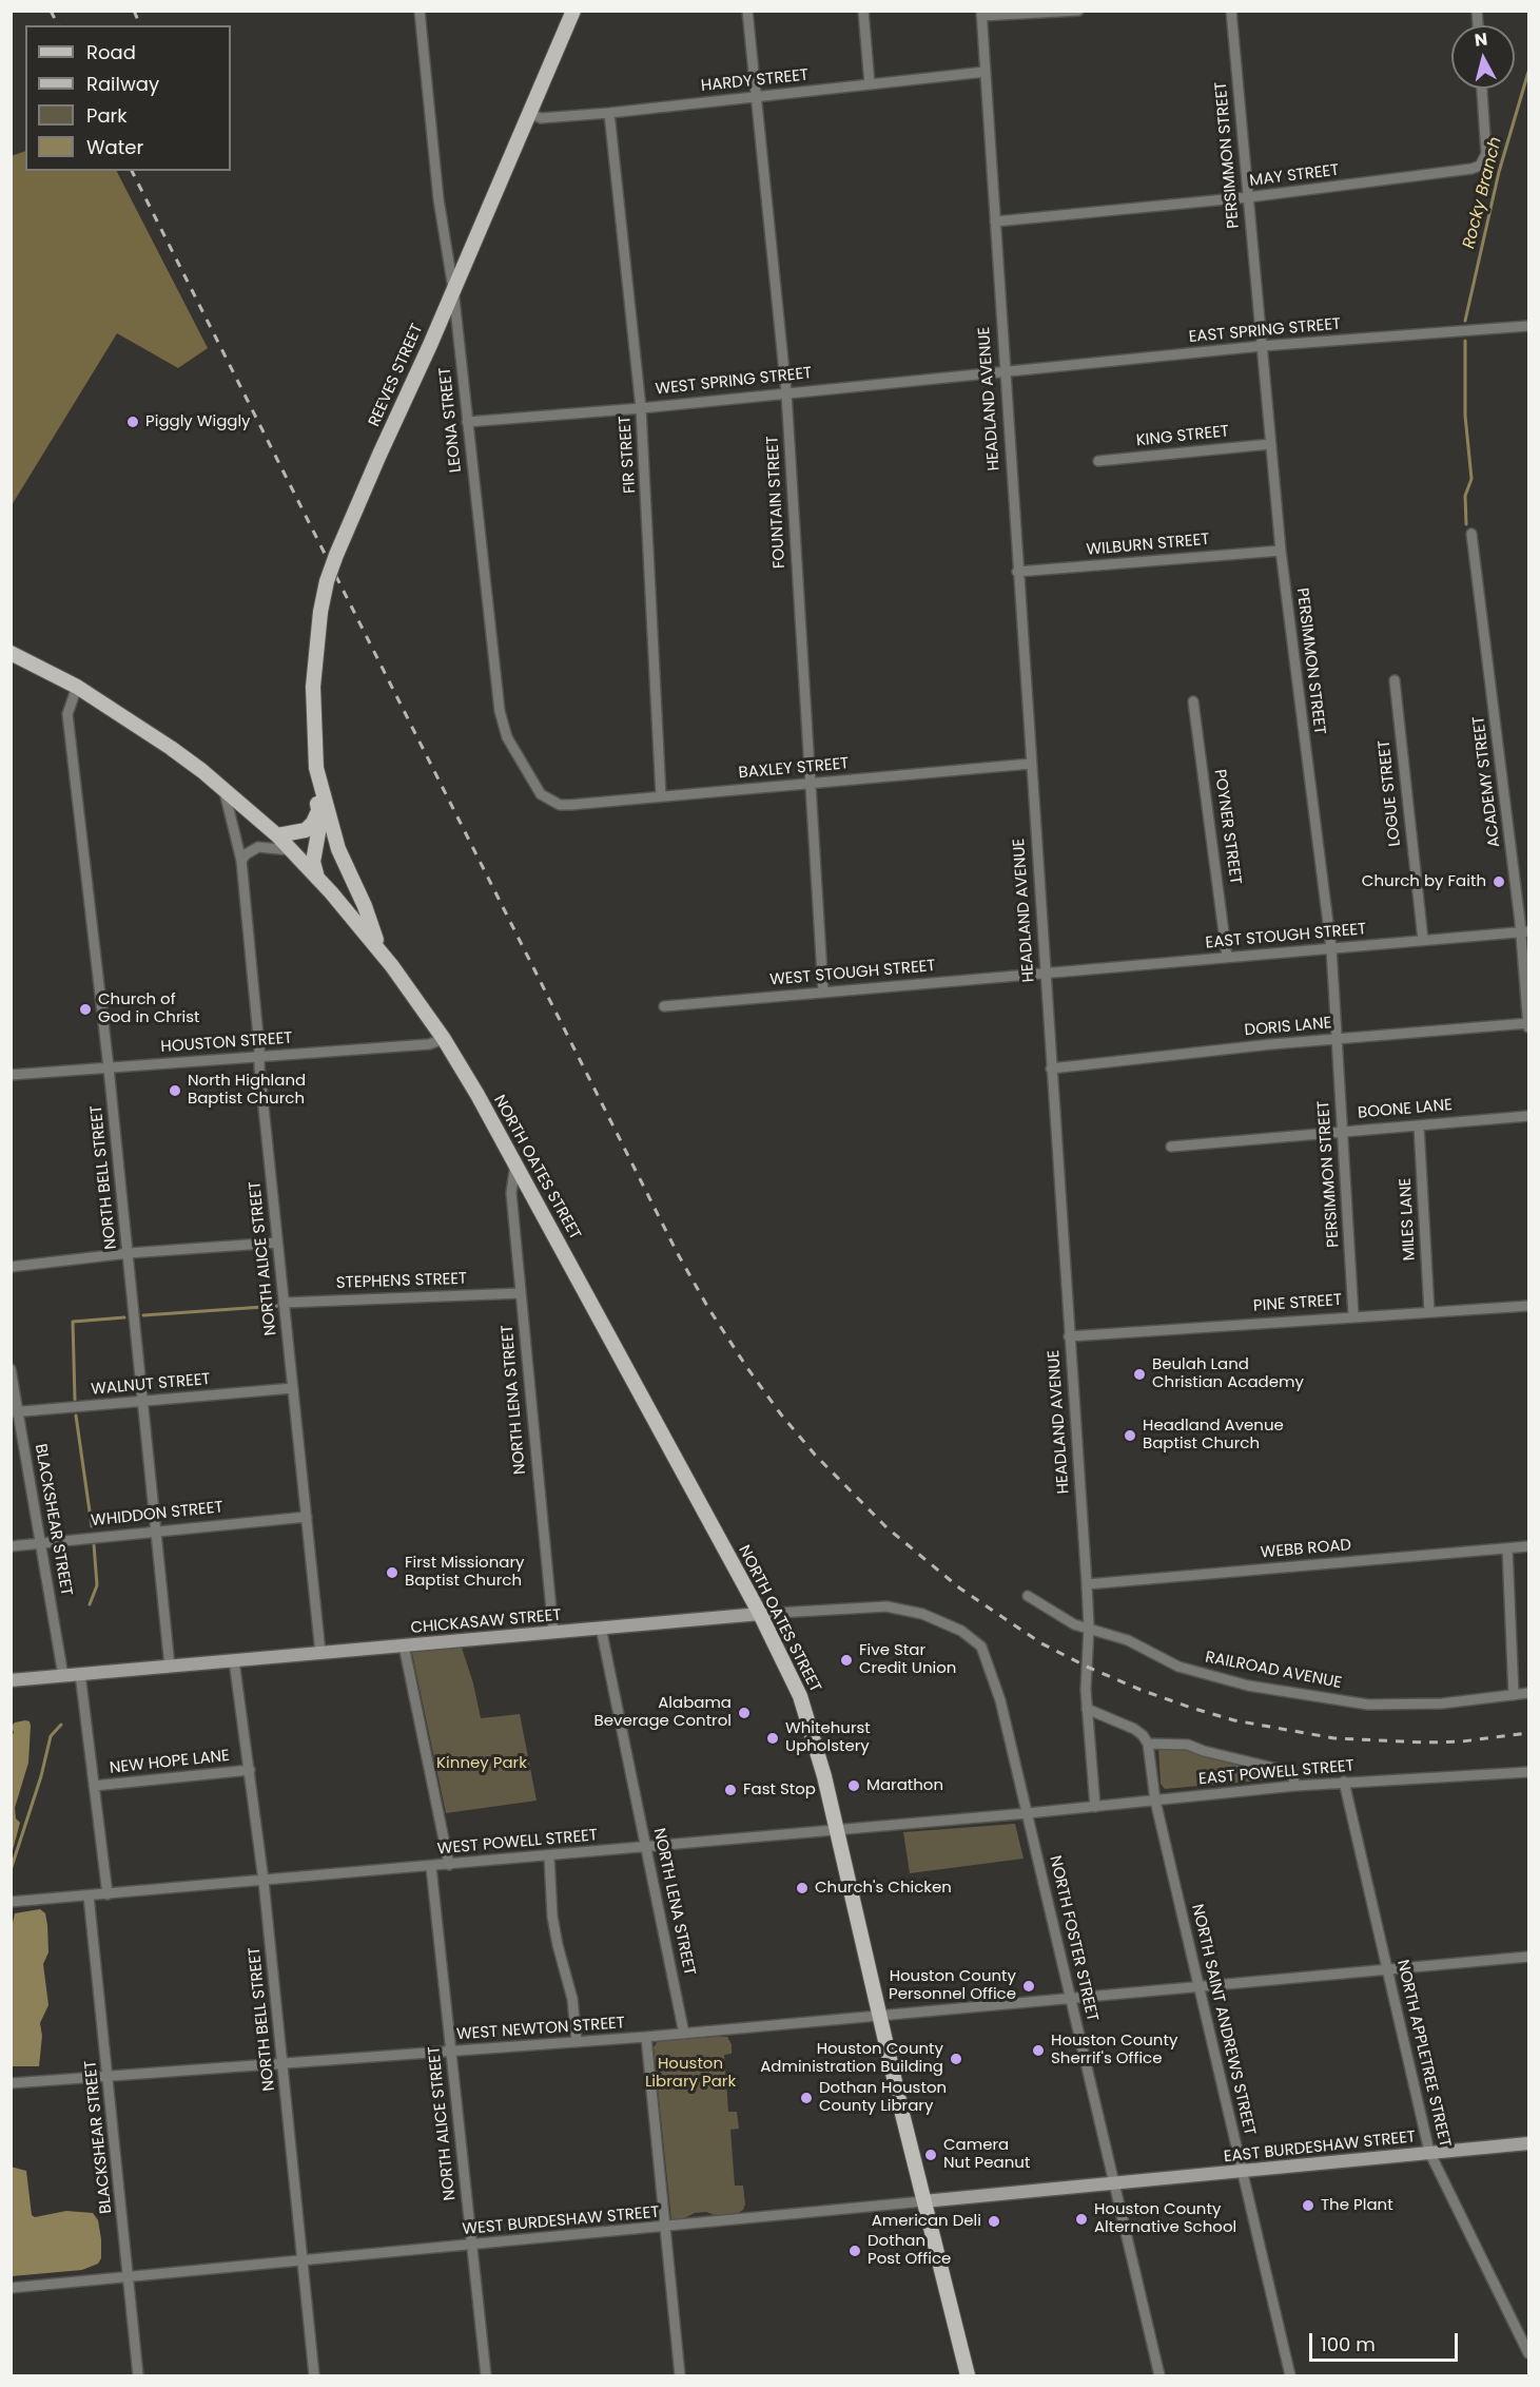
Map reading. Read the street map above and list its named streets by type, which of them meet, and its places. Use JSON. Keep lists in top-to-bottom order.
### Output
{
  "streets": {
    "main road": ["REEVES STREET", "NORTH OATES STREET"],
    "street": [
      "HARDY STREET",
      "PERSIMMON STREET",
      "MAY STREET",
      "EAST SPRING STREET",
      "WEST SPRING STREET",
      "HEADLAND AVENUE",
      "LEONA STREET",
      "KING STREET",
      "FIR STREET",
      "FOUNTAIN STREET",
      "WILBURN STREET",
      "BAXLEY STREET",
      "ACADEMY STREET",
      "LOGUE STREET",
      "POYNER STREET",
      "EAST STOUGH STREET",
      "WEST STOUGH STREET",
      "DORIS LANE",
      "HOUSTON STREET",
      "BOONE LANE",
      "NORTH BELL STREET",
      "MILES LANE",
      "NORTH ALICE STREET",
      "STEPHENS STREET",
      "PINE STREET",
      "WALNUT STREET",
      "NORTH LENA STREET",
      "WHIDDON STREET",
      "BLACKSHEAR STREET",
      "WEBB ROAD",
      "CHICKASAW STREET",
      "RAILROAD AVENUE",
      "NEW HOPE LANE",
      "EAST POWELL STREET",
      "WEST POWELL STREET",
      "NORTH FOSTER STREET",
      "NORTH SAINT ANDREWS STREET",
      "WEST NEWTON STREET",
      "NORTH APPLETREE STREET",
      "EAST BURDESHAW STREET",
      "WEST BURDESHAW STREET"
    ]
  },
  "crossings": [
    ["HARDY STREET", "REEVES STREET"],
    ["HARDY STREET", "HEADLAND AVENUE"],
    ["HARDY STREET", "FIR STREET"],
    ["HARDY STREET", "FOUNTAIN STREET"],
    ["PERSIMMON STREET", "MAY STREET"],
    ["PERSIMMON STREET", "EAST SPRING STREET"],
    ["PERSIMMON STREET", "KING STREET"],
    ["PERSIMMON STREET", "WILBURN STREET"],
    ["PERSIMMON STREET", "EAST STOUGH STREET"],
    ["PERSIMMON STREET", "DORIS LANE"],
    ["PERSIMMON STREET", "BOONE LANE"],
    ["PERSIMMON STREET", "PINE STREET"],
    ["MAY STREET", "HEADLAND AVENUE"],
    ["EAST SPRING STREET", "WEST SPRING STREET"],
    ["EAST SPRING STREET", "HEADLAND AVENUE"],
    ["REEVES STREET", "LEONA STREET"],
    ["REEVES STREET", "NORTH OATES STREET"],
    ["WEST SPRING STREET", "HEADLAND AVENUE"],
    ["WEST SPRING STREET", "LEONA STREET"],
    ["WEST SPRING STREET", "FIR STREET"],
    ["WEST SPRING STREET", "FOUNTAIN STREET"],
    ["HEADLAND AVENUE", "WILBURN STREET"],
    ["HEADLAND AVENUE", "BAXLEY STREET"],
    ["HEADLAND AVENUE", "EAST STOUGH STREET"],
    ["HEADLAND AVENUE", "WEST STOUGH STREET"],
    ["HEADLAND AVENUE", "DORIS LANE"],
    ["HEADLAND AVENUE", "PINE STREET"],
    ["HEADLAND AVENUE", "WEBB ROAD"],
    ["HEADLAND AVENUE", "RAILROAD AVENUE"],
    ["HEADLAND AVENUE", "EAST POWELL STREET"],
    ["LEONA STREET", "BAXLEY STREET"],
    ["FIR STREET", "BAXLEY STREET"],
    ["FOUNTAIN STREET", "BAXLEY STREET"],
    ["FOUNTAIN STREET", "WEST STOUGH STREET"],
    ["ACADEMY STREET", "EAST STOUGH STREET"],
    ["ACADEMY STREET", "DORIS LANE"],
    ["LOGUE STREET", "EAST STOUGH STREET"],
    ["POYNER STREET", "EAST STOUGH STREET"],
    ["EAST STOUGH STREET", "WEST STOUGH STREET"],
    ["HOUSTON STREET", "NORTH OATES STREET"],
    ["HOUSTON STREET", "NORTH BELL STREET"],
    ["HOUSTON STREET", "NORTH ALICE STREET"],
    ["BOONE LANE", "MILES LANE"],
    ["NORTH OATES STREET", "NORTH LENA STREET"],
    ["NORTH OATES STREET", "CHICKASAW STREET"],
    ["NORTH OATES STREET", "WEST POWELL STREET"],
    ["NORTH OATES STREET", "WEST NEWTON STREET"],
    ["NORTH OATES STREET", "WEST BURDESHAW STREET"],
    ["NORTH BELL STREET", "WALNUT STREET"],
    ["NORTH BELL STREET", "WHIDDON STREET"],
    ["NORTH BELL STREET", "CHICKASAW STREET"],
    ["NORTH BELL STREET", "NEW HOPE LANE"],
    ["NORTH BELL STREET", "WEST POWELL STREET"],
    ["NORTH BELL STREET", "WEST NEWTON STREET"],
    ["NORTH BELL STREET", "WEST BURDESHAW STREET"],
    ["MILES LANE", "PINE STREET"],
    ["NORTH ALICE STREET", "STEPHENS STREET"],
    ["NORTH ALICE STREET", "WALNUT STREET"],
    ["NORTH ALICE STREET", "WHIDDON STREET"],
    ["NORTH ALICE STREET", "CHICKASAW STREET"],
    ["NORTH ALICE STREET", "WEST POWELL STREET"],
    ["NORTH ALICE STREET", "WEST NEWTON STREET"],
    ["NORTH ALICE STREET", "WEST BURDESHAW STREET"],
    ["STEPHENS STREET", "NORTH LENA STREET"],
    ["WALNUT STREET", "BLACKSHEAR STREET"],
    ["NORTH LENA STREET", "CHICKASAW STREET"],
    ["NORTH LENA STREET", "WEST POWELL STREET"],
    ["NORTH LENA STREET", "WEST NEWTON STREET"],
    ["WHIDDON STREET", "BLACKSHEAR STREET"],
    ["BLACKSHEAR STREET", "CHICKASAW STREET"],
    ["BLACKSHEAR STREET", "WEST POWELL STREET"],
    ["BLACKSHEAR STREET", "WEST NEWTON STREET"],
    ["BLACKSHEAR STREET", "WEST BURDESHAW STREET"],
    ["CHICKASAW STREET", "NORTH FOSTER STREET"],
    ["EAST POWELL STREET", "WEST POWELL STREET"],
    ["EAST POWELL STREET", "NORTH FOSTER STREET"],
    ["EAST POWELL STREET", "NORTH SAINT ANDREWS STREET"],
    ["EAST POWELL STREET", "NORTH APPLETREE STREET"],
    ["WEST POWELL STREET", "NORTH FOSTER STREET"],
    ["NORTH FOSTER STREET", "WEST NEWTON STREET"],
    ["NORTH FOSTER STREET", "EAST BURDESHAW STREET"],
    ["NORTH FOSTER STREET", "WEST BURDESHAW STREET"],
    ["NORTH SAINT ANDREWS STREET", "WEST NEWTON STREET"],
    ["NORTH SAINT ANDREWS STREET", "EAST BURDESHAW STREET"],
    ["WEST NEWTON STREET", "NORTH APPLETREE STREET"],
    ["NORTH APPLETREE STREET", "EAST BURDESHAW STREET"],
    ["EAST BURDESHAW STREET", "WEST BURDESHAW STREET"]
  ],
  "water": ["Rocky Branch"],
  "parks": ["Kinney Park", "Houston Library Park"],
  "places": [
    "Piggly Wiggly",
    "Church by Faith",
    "Church of God in Christ",
    "North Highland Baptist Church",
    "Beulah Land Christian Academy",
    "Headland Avenue Baptist Church",
    "First Missionary Baptist Church",
    "Five Star Credit Union",
    "Alabama Beverage Control",
    "Whitehurst Upholstery",
    "Marathon",
    "Fast Stop",
    "Church's Chicken",
    "Houston County Personnel Office",
    "Houston County Sherrif's Office",
    "Houston County Administration Building",
    "Dothan Houston County Library",
    "Camera Nut Peanut",
    "The Plant",
    "Houston County Alternative School",
    "American Deli",
    "Dothan Post Office"
  ],
  "legend": [
    "Road",
    "Railway",
    "Park",
    "Water"
  ],
  "scale_bar": "100 m",
  "north": "top"
}
